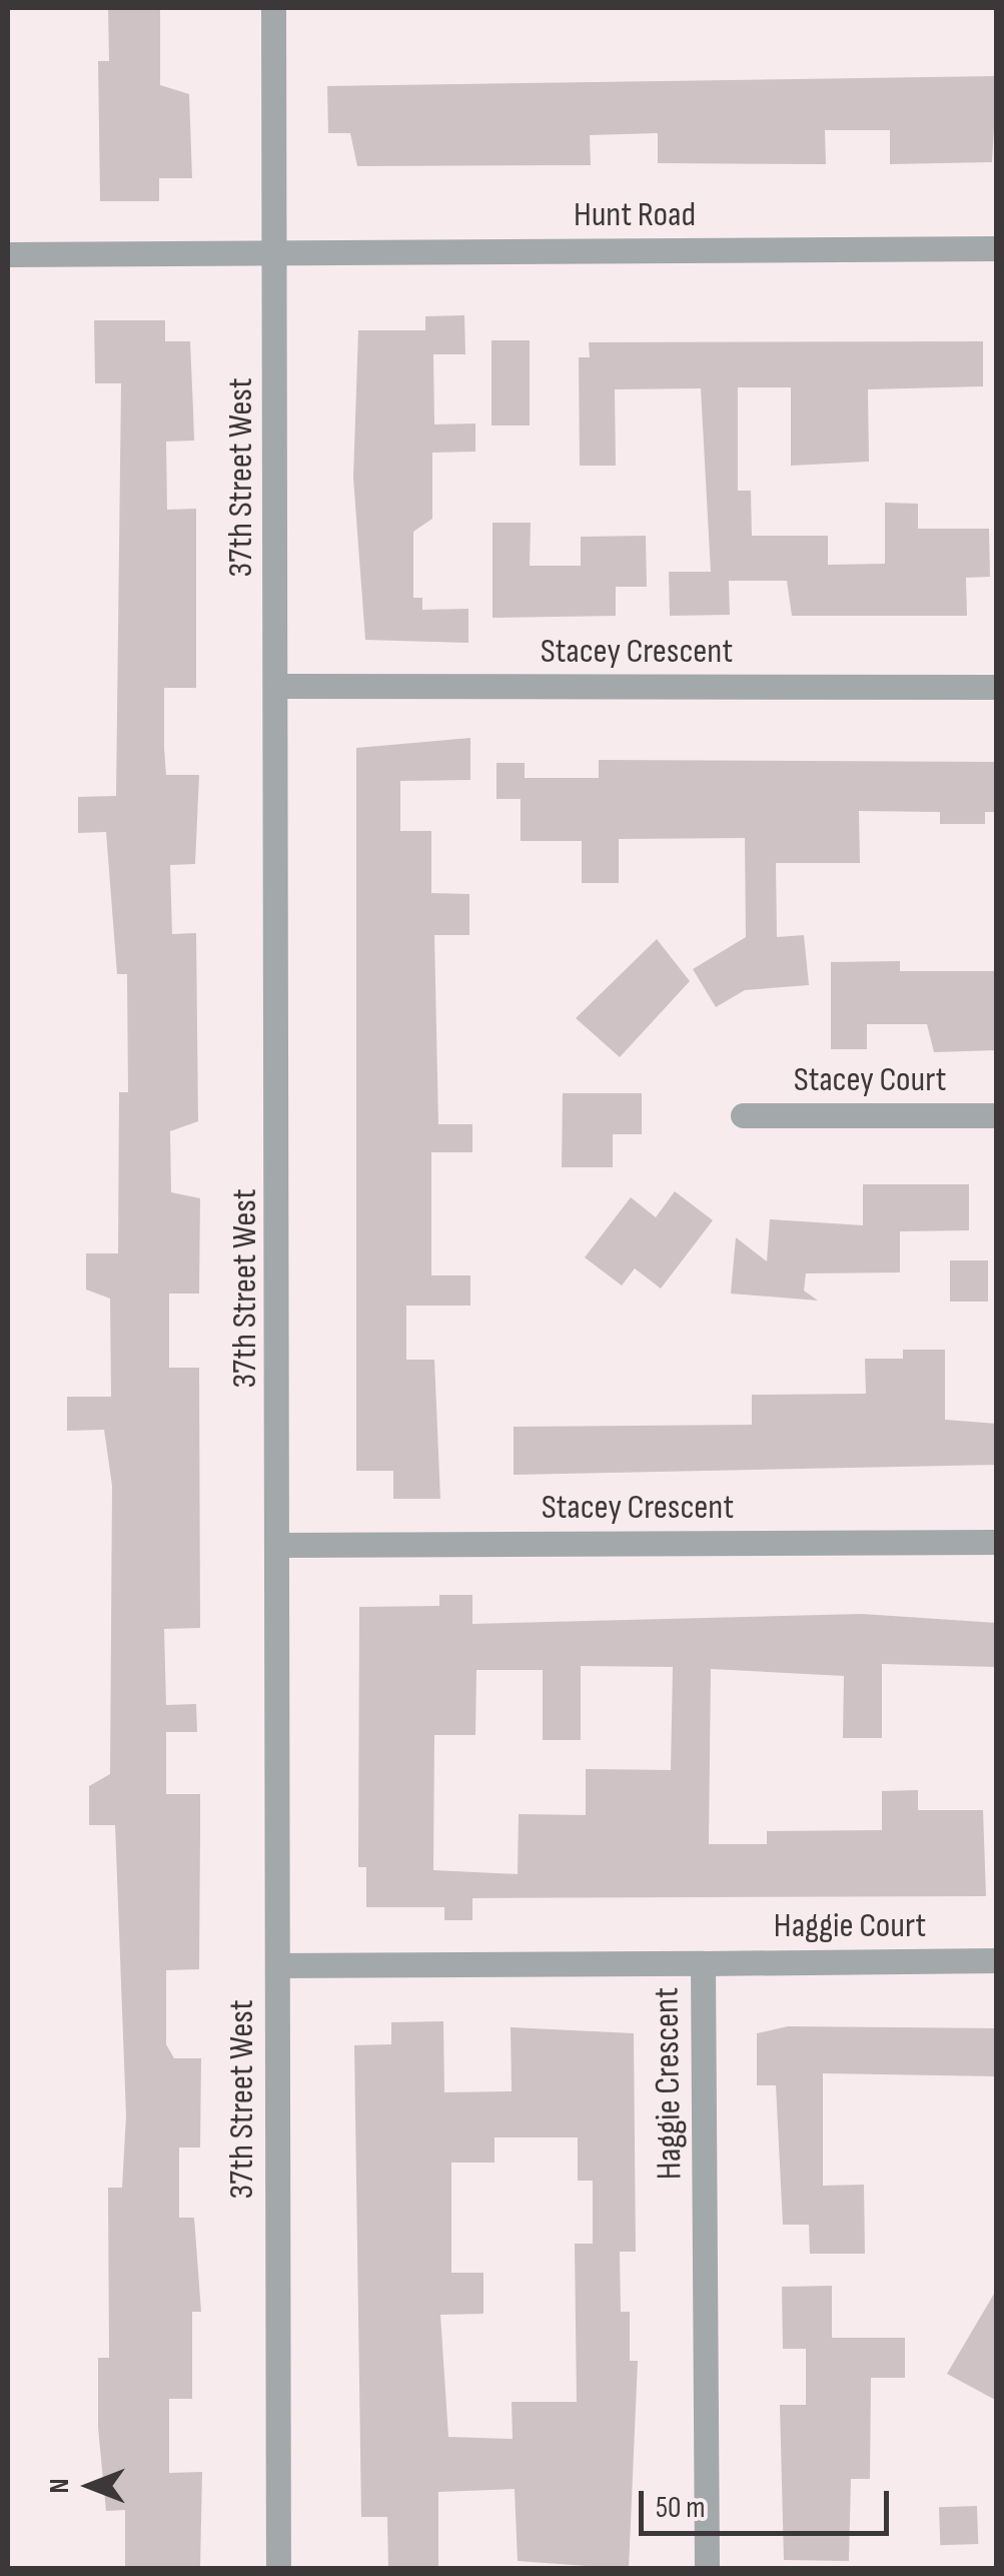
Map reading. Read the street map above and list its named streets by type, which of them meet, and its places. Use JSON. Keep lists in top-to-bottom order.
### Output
{
  "streets": {
    "street": [
      "Hunt Road",
      "37th Street West",
      "Stacey Crescent",
      "Stacey Court",
      "Haggie Court",
      "Haggie Crescent"
    ]
  },
  "crossings": [
    ["Hunt Road", "37th Street West"],
    ["37th Street West", "Stacey Crescent"],
    ["37th Street West", "Haggie Crescent"],
    ["Haggie Court", "Haggie Crescent"]
  ],
  "scale_bar": "50 m",
  "north": "left"
}
